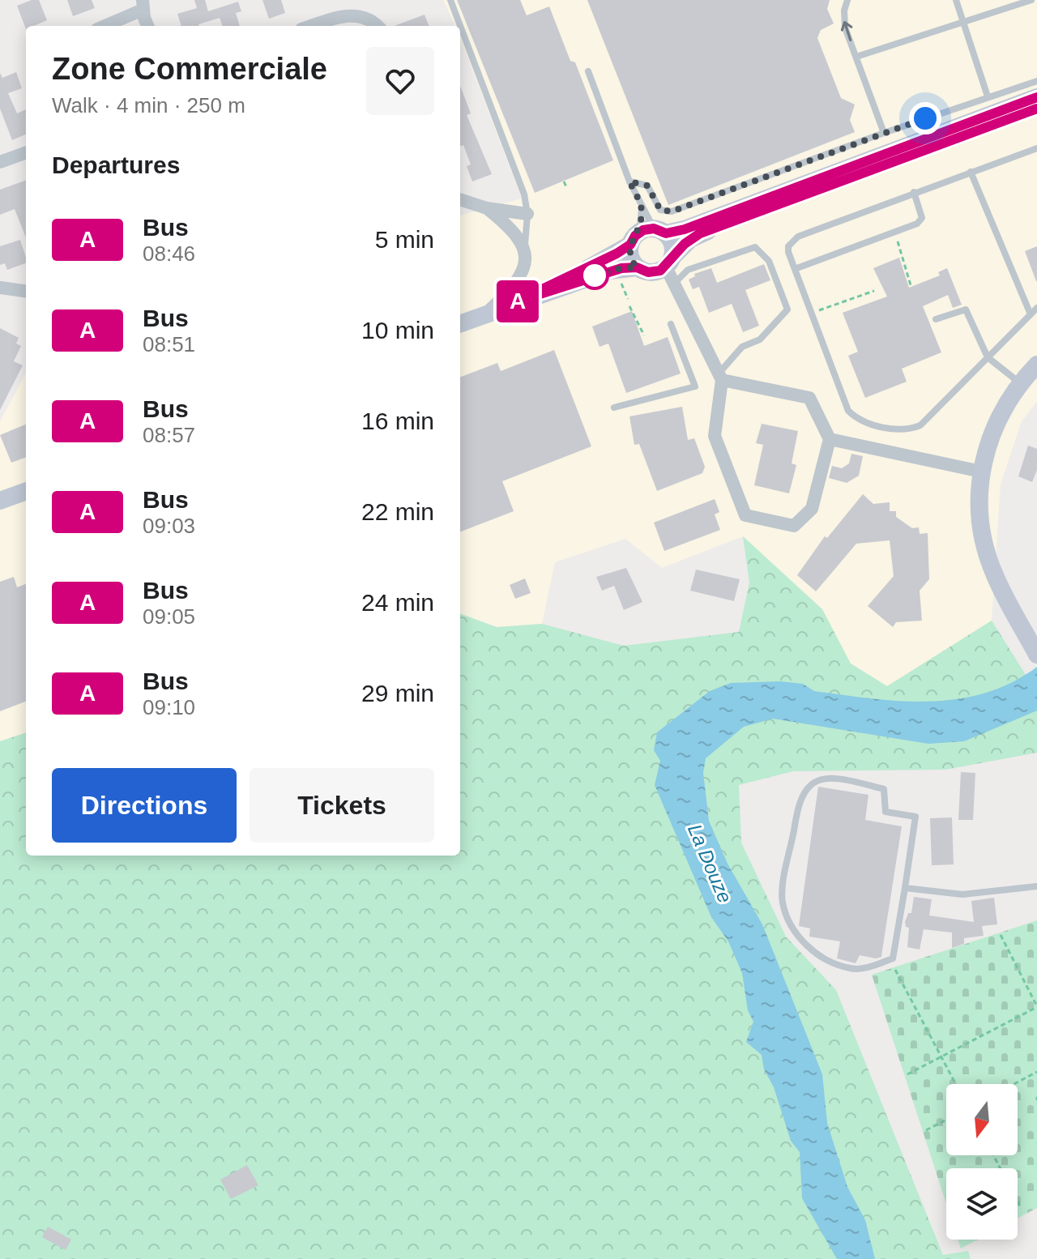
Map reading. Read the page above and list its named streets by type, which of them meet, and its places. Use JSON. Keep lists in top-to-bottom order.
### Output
{
  "water": ["La Douze"],
  "lines": ["bus line A"],
  "north": "bottom",
  "page": {
    "on_map": "A",
    "heading": [
      ["Zone Commerciale", "Walk · 4 min · 250 m"],
      "Departures"
    ],
    "list": [
      {
        "mark": "A",
        "name": "Bus",
        "note": "08:46",
        "value": "5 min"
      },
      {
        "mark": "A",
        "name": "Bus",
        "note": "08:51",
        "value": "10 min"
      },
      {
        "mark": "A",
        "name": "Bus",
        "note": "08:57",
        "value": "16 min"
      },
      {
        "mark": "A",
        "name": "Bus",
        "note": "09:03",
        "value": "22 min"
      },
      {
        "mark": "A",
        "name": "Bus",
        "note": "09:05",
        "value": "24 min"
      },
      {
        "mark": "A",
        "name": "Bus",
        "note": "09:10",
        "value": "29 min"
      }
    ],
    "buttons": ["Directions", "Tickets"]
  }
}
